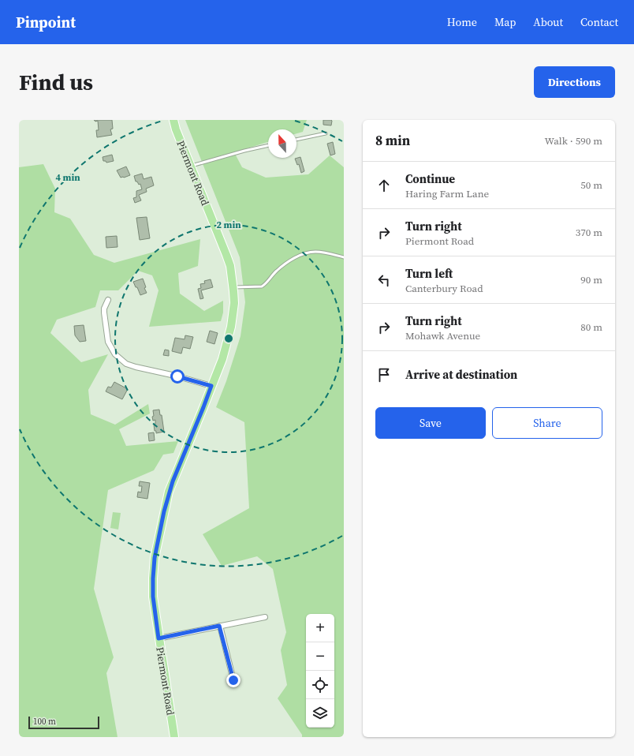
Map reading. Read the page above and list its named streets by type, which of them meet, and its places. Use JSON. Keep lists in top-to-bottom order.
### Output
{
  "streets": {
    "main road": ["Piermont Road"]
  },
  "scale_bar": "100 m",
  "north": "top",
  "page": {
    "header": "Pinpoint",
    "nav": [
      "Home",
      "Map",
      "About",
      "Contact"
    ],
    "buttons": [
      "Directions",
      ["Save", "Share"]
    ],
    "title": "Find us",
    "heading": ["8 min", "Walk · 590 m"],
    "list": [
      ["Continue", "Haring Farm Lane", "50 m"],
      ["Turn right", "Piermont Road", "370 m"],
      ["Turn left", "Canterbury Road", "90 m"],
      ["Turn right", "Mohawk Avenue", "80 m"],
      "Arrive at destination"
    ],
    "map_buttons": ["+", "−"],
    "scale": "100 m"
  },
  "rings": ["4 min", "2 min"]
}
